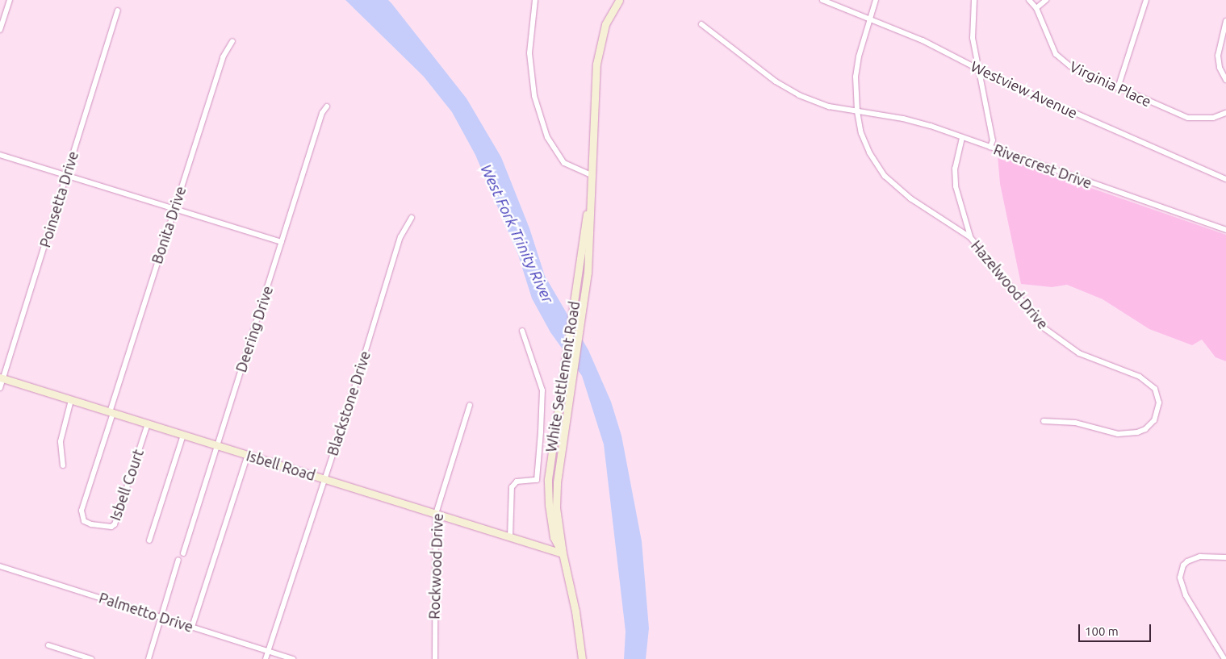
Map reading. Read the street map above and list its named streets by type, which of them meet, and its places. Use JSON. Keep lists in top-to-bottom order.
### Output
{
  "streets": {
    "main road": ["White Settlement Road", "Isbell Road"],
    "street": [
      "Virginia Place",
      "Westview Avenue",
      "Rivercrest Drive",
      "Poinsetta Drive",
      "Bonita Drive",
      "Hazelwood Drive",
      "Deering Drive",
      "Blackstone Drive",
      "Isbell Court",
      "Rockwood Drive",
      "Palmetto Drive"
    ]
  },
  "crossings": [
    ["Westview Avenue", "Hazelwood Drive"],
    ["Rivercrest Drive", "Hazelwood Drive"],
    ["Poinsetta Drive", "Isbell Road"],
    ["Bonita Drive", "Isbell Road"],
    ["Bonita Drive", "Isbell Court"],
    ["Deering Drive", "Isbell Road"],
    ["White Settlement Road", "Isbell Road"],
    ["Blackstone Drive", "Isbell Road"],
    ["Blackstone Drive", "Palmetto Drive"],
    ["Isbell Road", "Isbell Court"],
    ["Isbell Road", "Rockwood Drive"]
  ],
  "water": ["West Fork Trinity River"],
  "scale_bar": "100 m"
}
